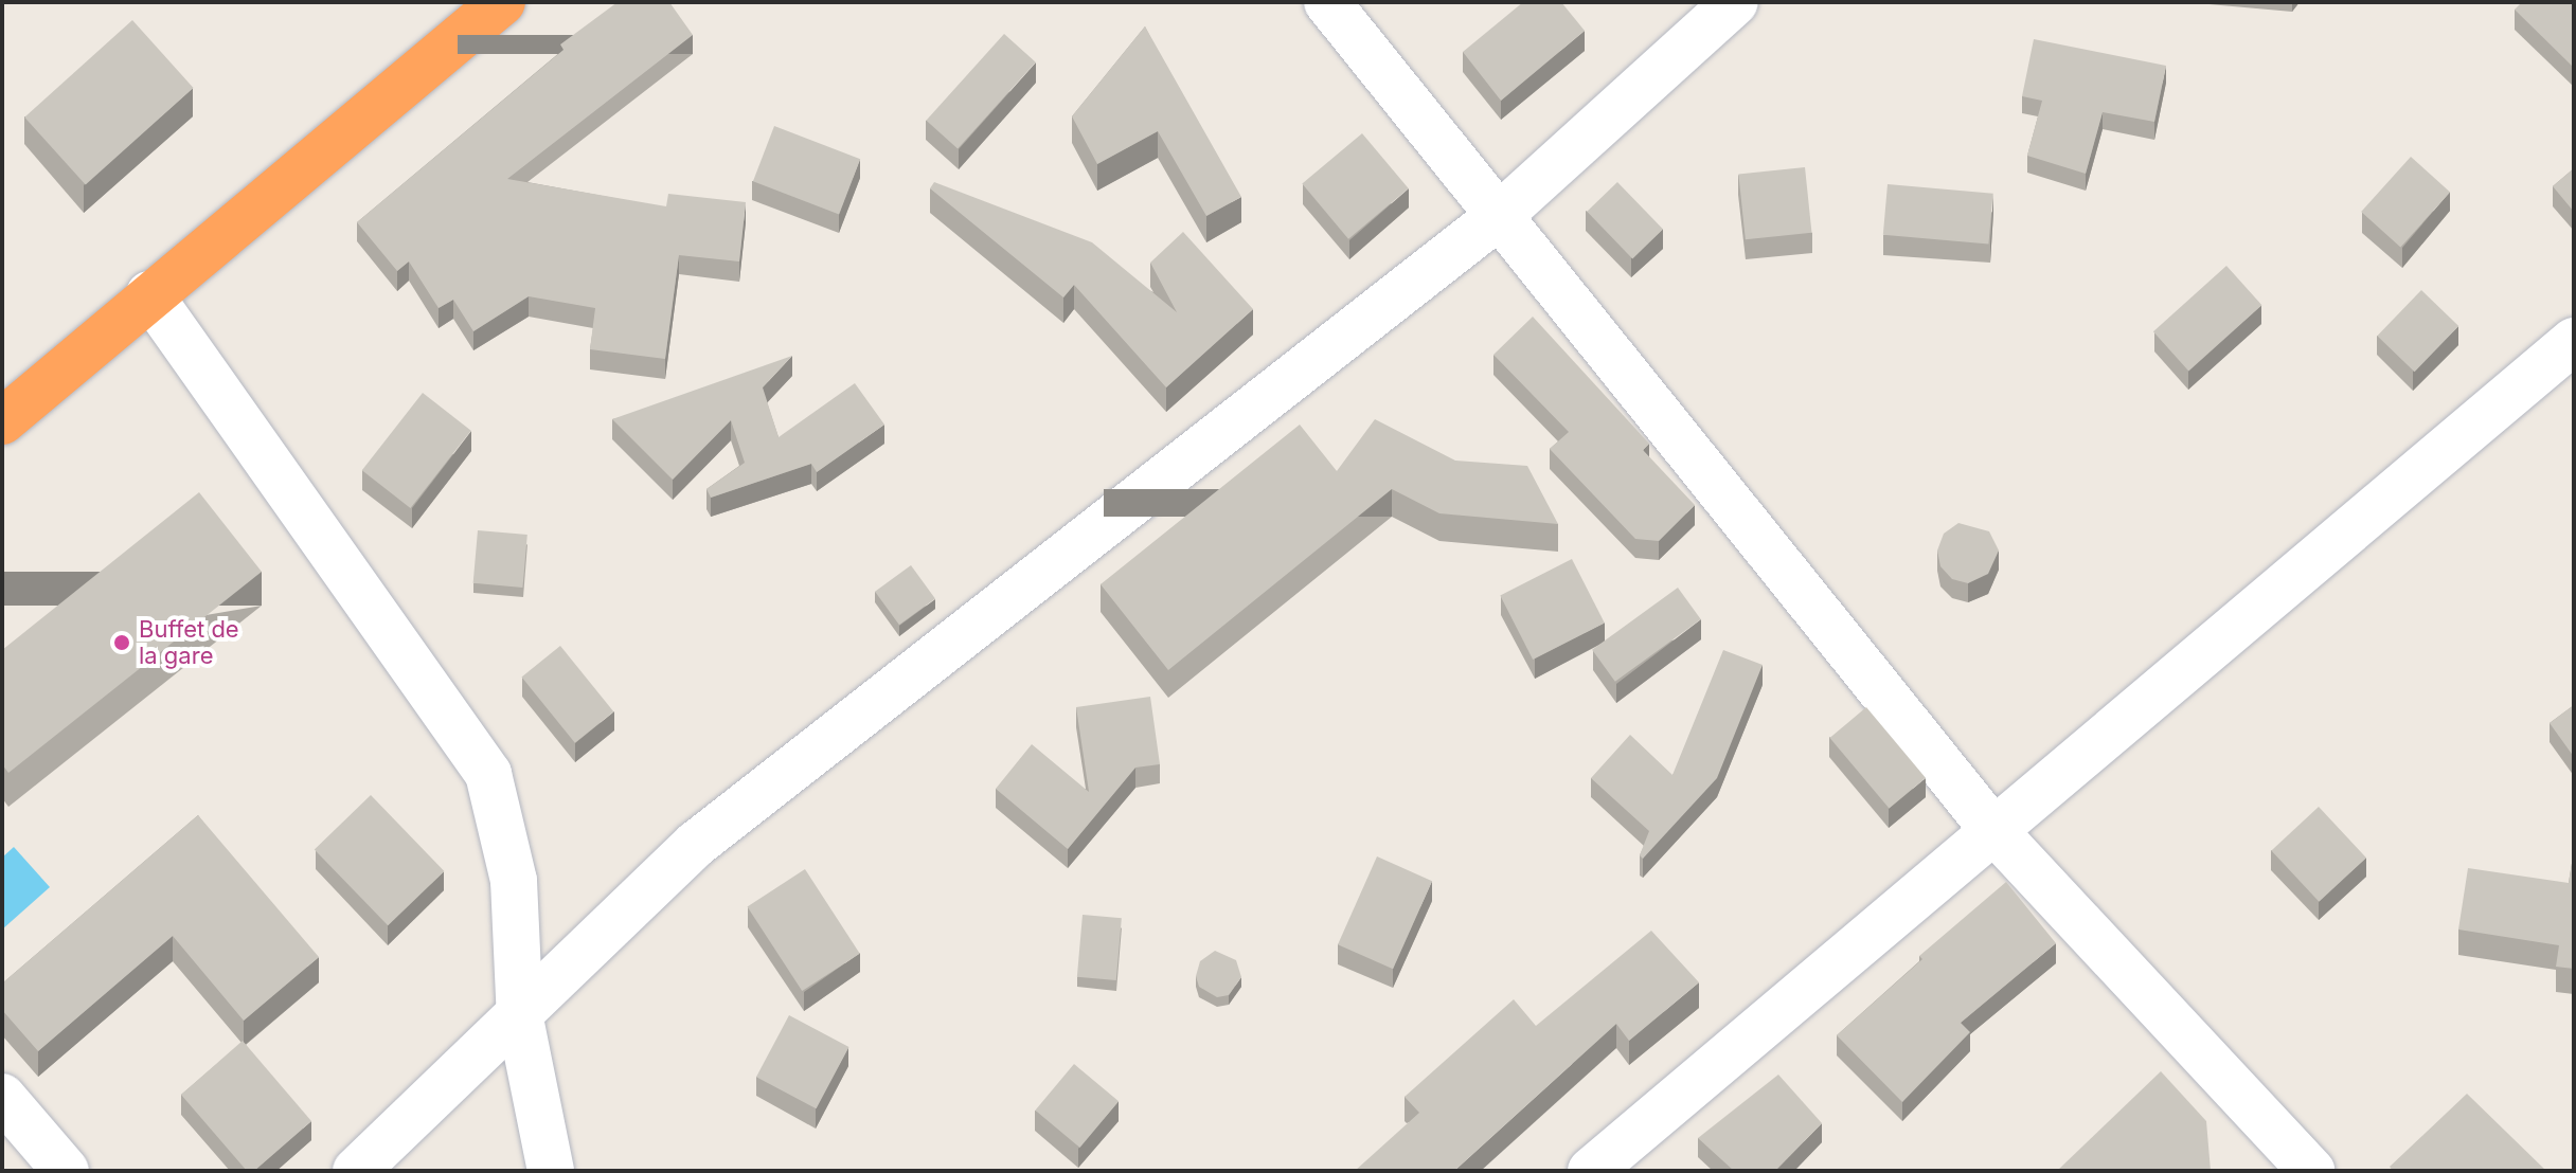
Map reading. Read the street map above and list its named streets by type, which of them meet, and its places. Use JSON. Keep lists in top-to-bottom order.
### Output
{
  "places": ["Buffet de la gare"]
}
